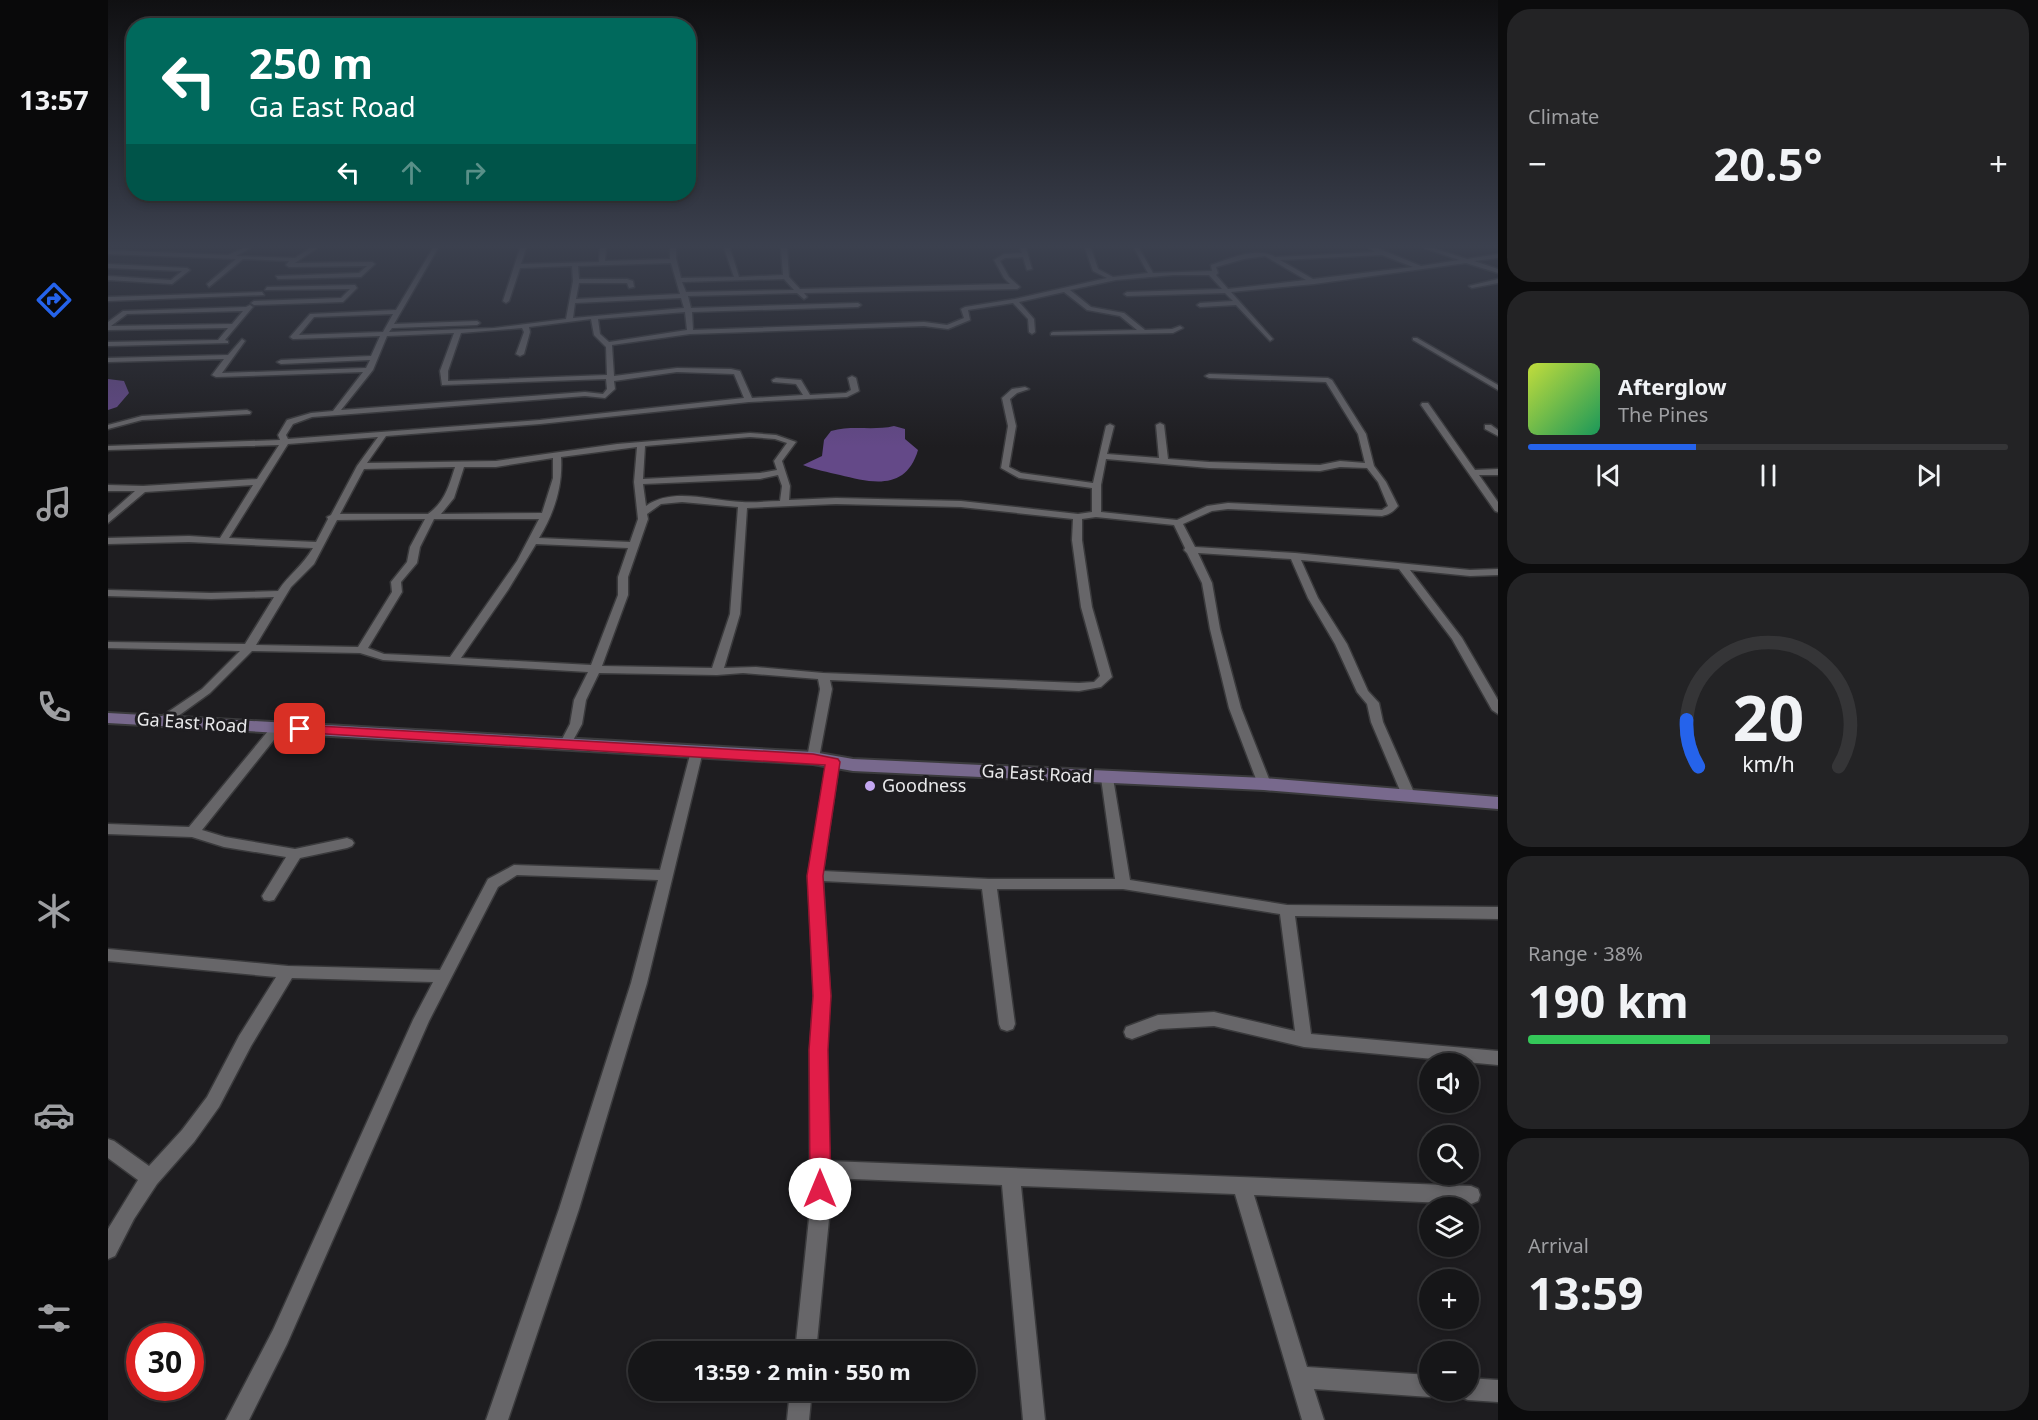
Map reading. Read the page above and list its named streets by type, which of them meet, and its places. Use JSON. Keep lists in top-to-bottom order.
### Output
{
  "streets": {
    "street": ["Ga East Road"]
  },
  "places": ["Goodness"],
  "page": {
    "tabs": "13:57",
    "tile": [
      "Climate",
      ["Range · 38%", "190 km"],
      ["Arrival", "13:59"]
    ],
    "turn": ["250 m", "Ga East Road"],
    "heat": ["−", "20.5°", "+"],
    "song": ["Afterglow", "The Pines"],
    "map_buttons": ["+", "−"],
    "limit": "30",
    "trip": "13:59 · 2 min · 550 m",
    "gauge": ["20", "km/h"]
  }
}
